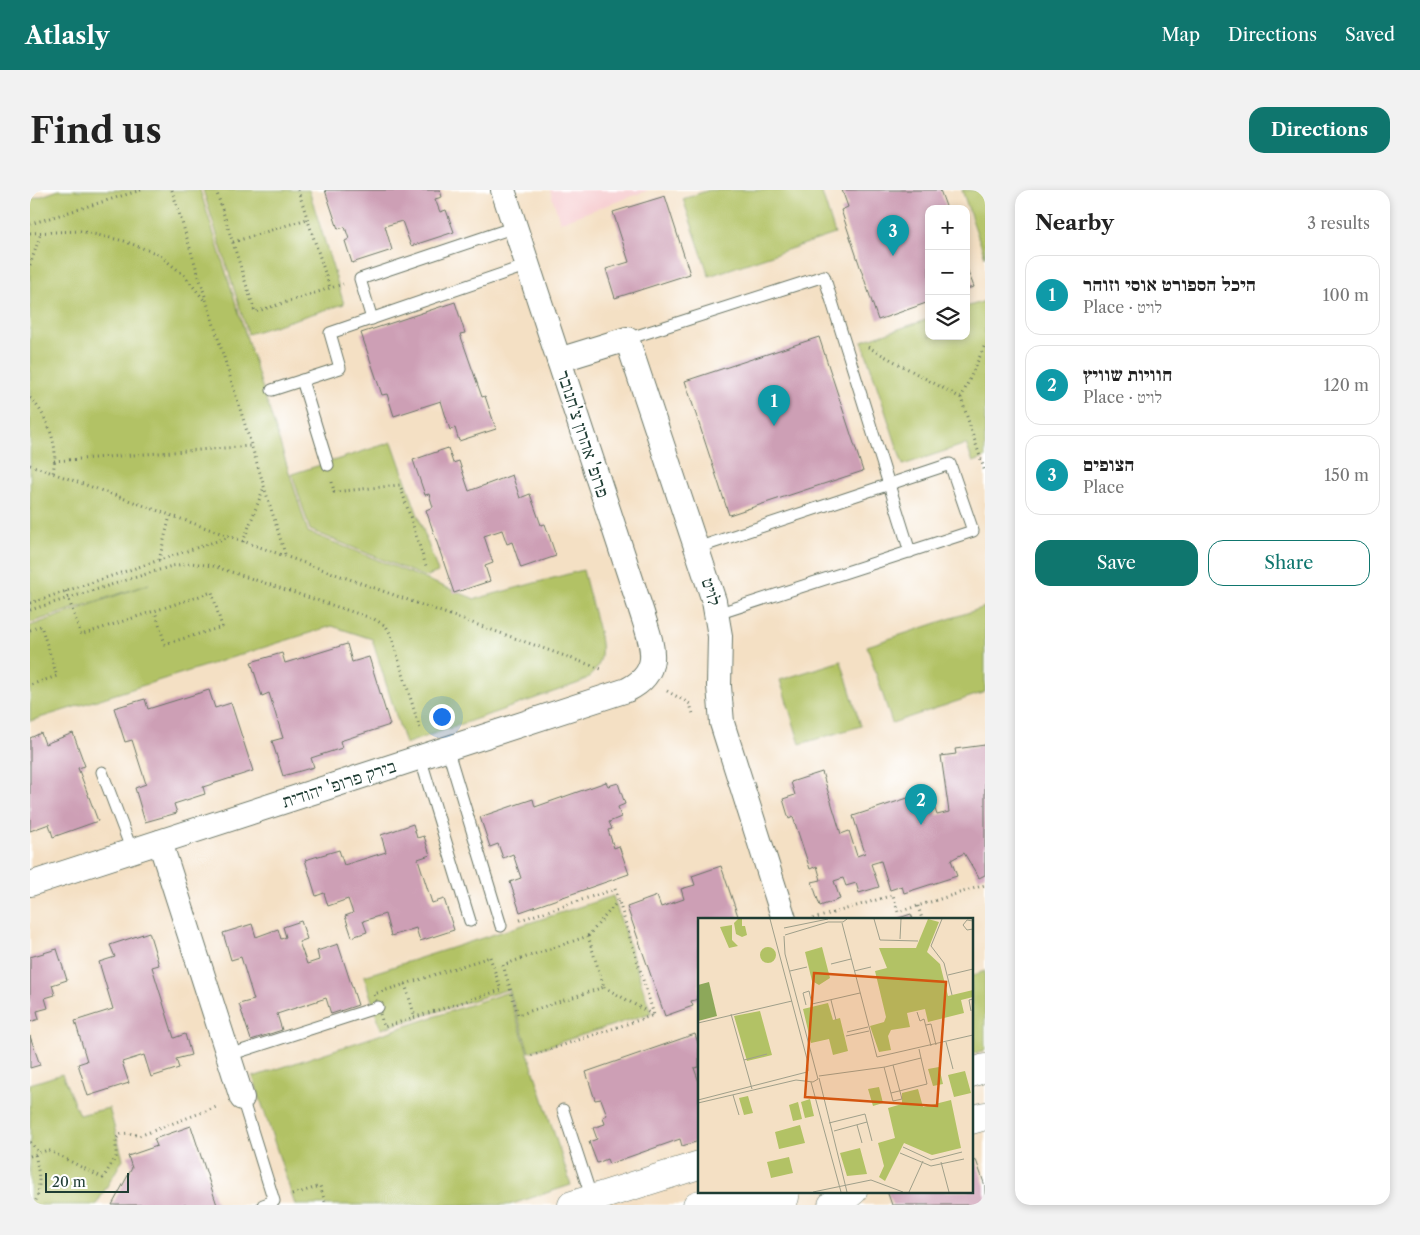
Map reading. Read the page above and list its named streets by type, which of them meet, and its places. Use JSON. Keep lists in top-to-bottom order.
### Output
{
  "streets": {
    "street": ["פרופ' אהרון צ'חנובר", "לויט", "בירק פרופ' יהודית"]
  },
  "crossings": [
    ["פרופ' אהרון צ'חנובר", "בירק פרופ' יהודית"]
  ],
  "scale_bar": "20 m",
  "page": {
    "header": "Atlasly",
    "nav": ["Map", "Directions", "Saved"],
    "buttons": [
      "Directions",
      ["Save", "Share"]
    ],
    "title": "Find us",
    "heading": ["Nearby", "3 results"],
    "map_buttons": ["+", "−"],
    "pins": ["3", "1", "2"],
    "list": [
      {
        "mark": "1",
        "name": "היכל הספורט אוסי וזוהר",
        "note": "Place · לויט",
        "value": "100 m"
      },
      {
        "mark": "2",
        "name": "חוויות שוויץ",
        "note": "Place · לויט",
        "value": "120 m"
      },
      {
        "mark": "3",
        "name": "הצופים",
        "note": "Place",
        "value": "150 m"
      }
    ],
    "scale": "20 m"
  }
}
